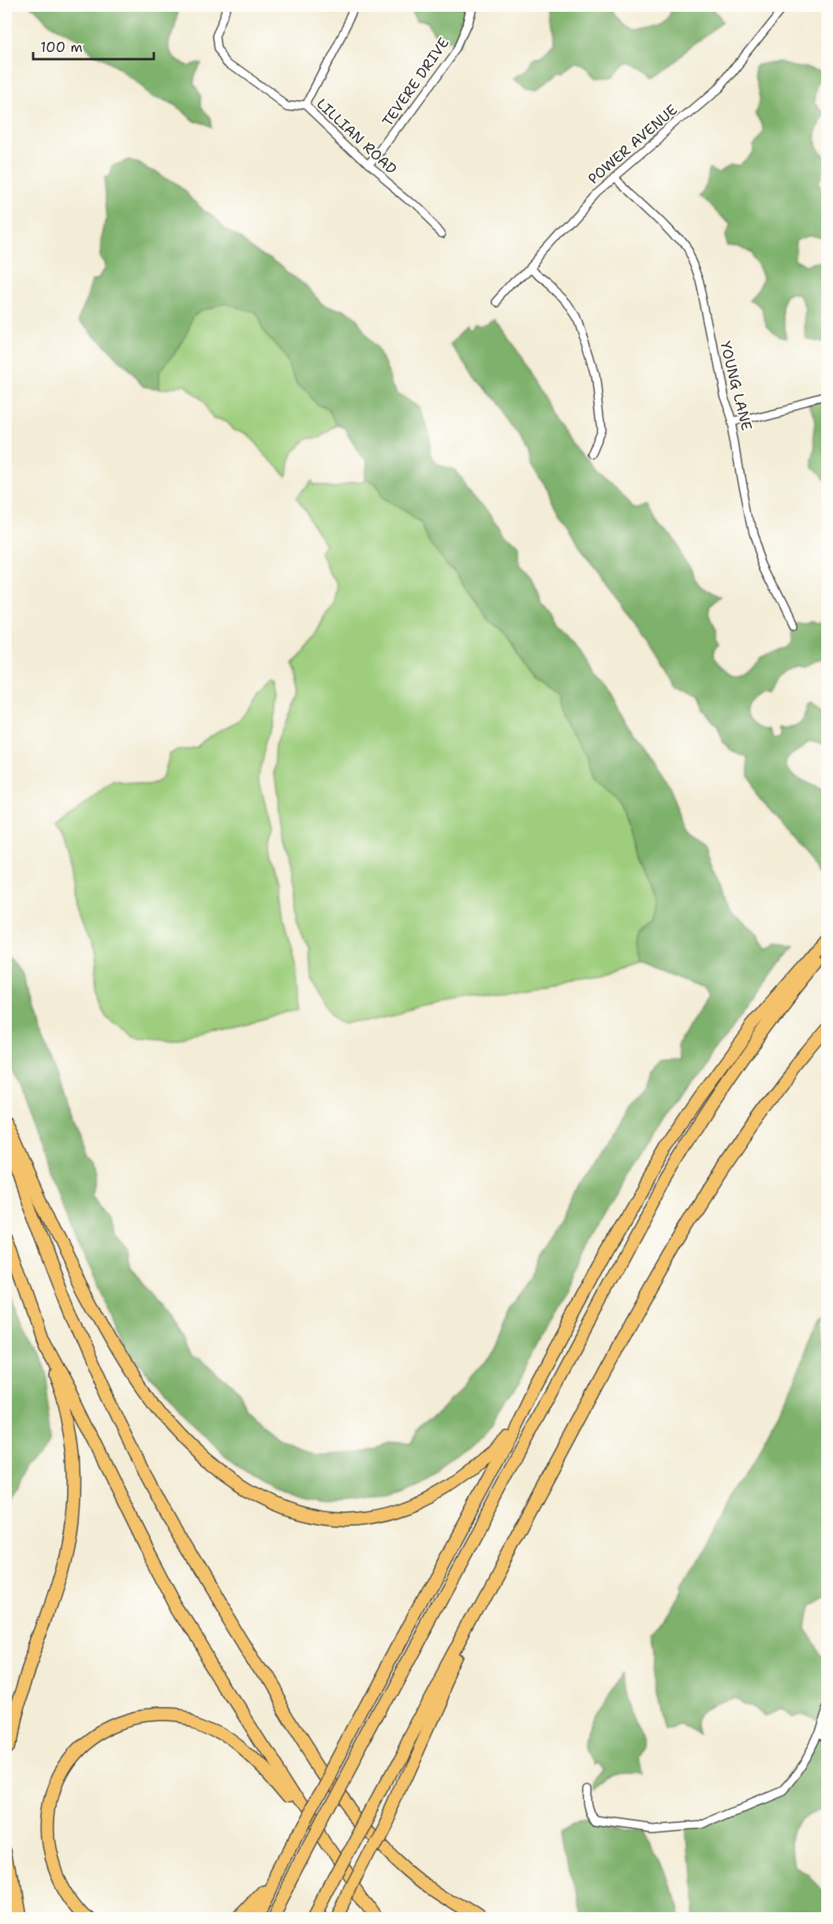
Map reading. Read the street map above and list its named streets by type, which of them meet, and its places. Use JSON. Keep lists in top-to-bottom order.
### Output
{
  "streets": {
    "street": [
      "TEVERE DRIVE",
      "LILLIAN ROAD",
      "POWER AVENUE",
      "YOUNG LANE"
    ]
  },
  "crossings": [
    ["TEVERE DRIVE", "LILLIAN ROAD"],
    ["POWER AVENUE", "YOUNG LANE"]
  ],
  "scale_bar": "100 m"
}
